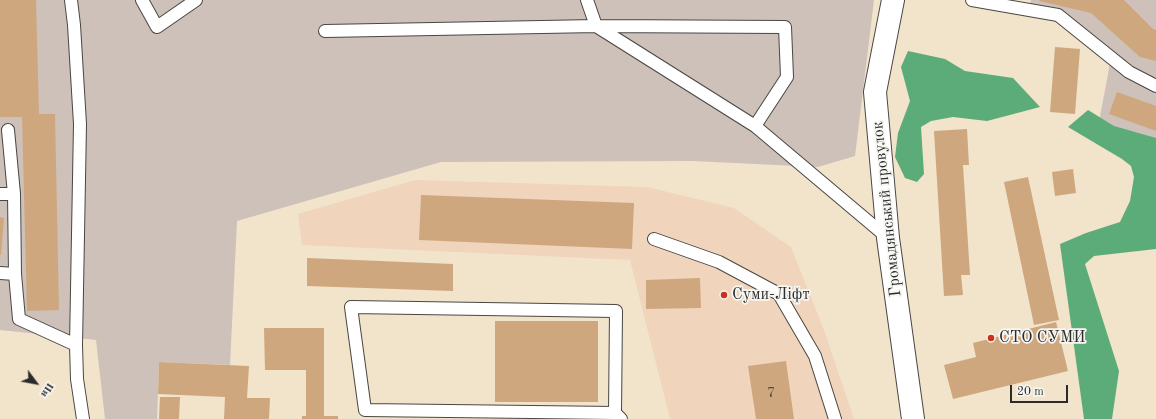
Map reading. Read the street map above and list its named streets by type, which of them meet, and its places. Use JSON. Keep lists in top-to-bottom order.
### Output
{
  "streets": {
    "street": ["Громадянський провулок"]
  },
  "places": ["Суми-Ліфт", "СТО СУМИ"],
  "house_numbers": ["7"],
  "scale_bar": "20 m",
  "north": "bottom right"
}
